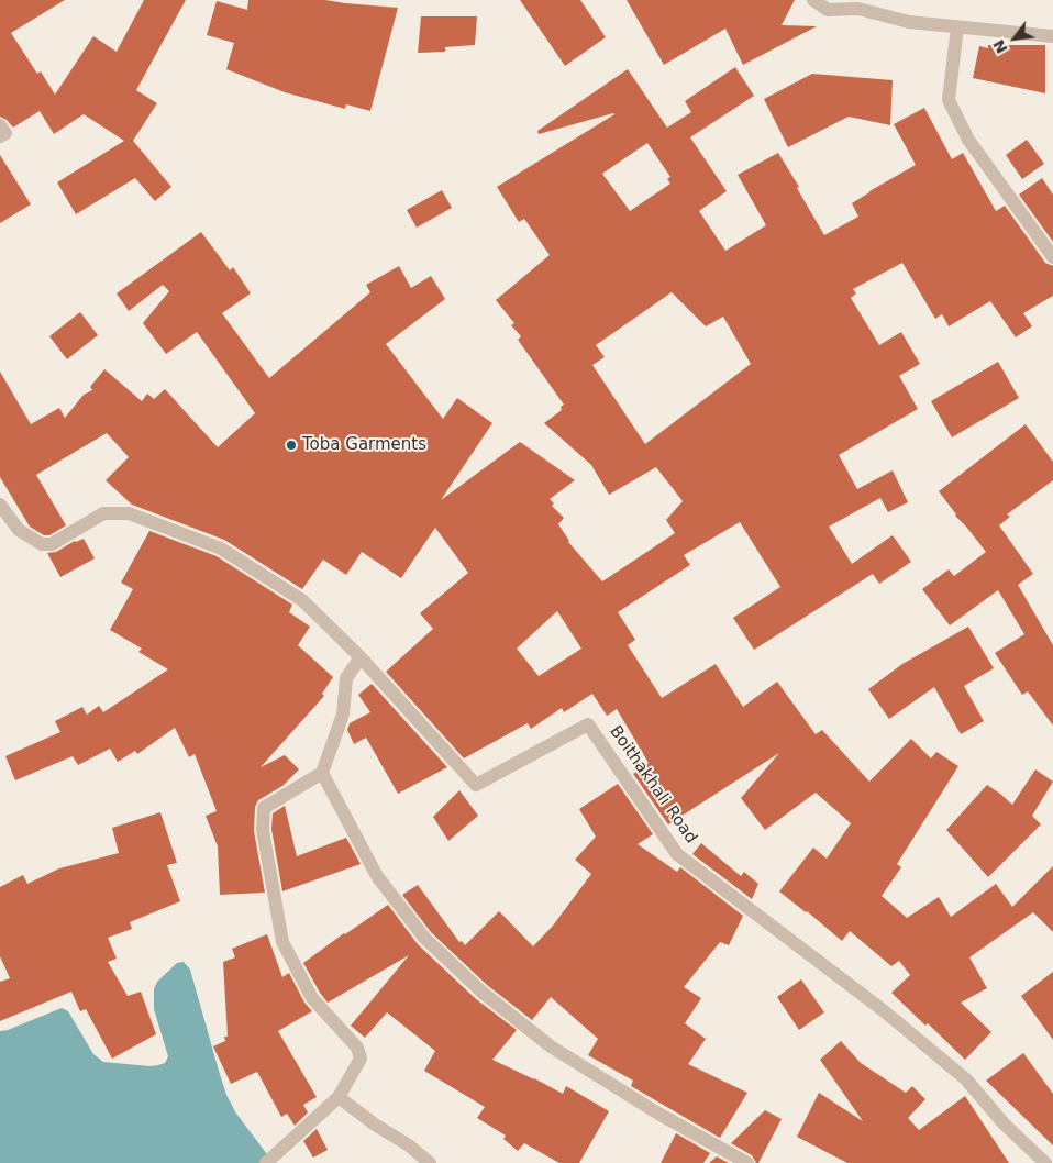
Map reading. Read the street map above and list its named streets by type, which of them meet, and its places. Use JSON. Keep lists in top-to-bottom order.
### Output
{
  "streets": {
    "street": ["Boithakhali Road"]
  },
  "places": ["Toba Garments"],
  "north": "bottom left"
}
